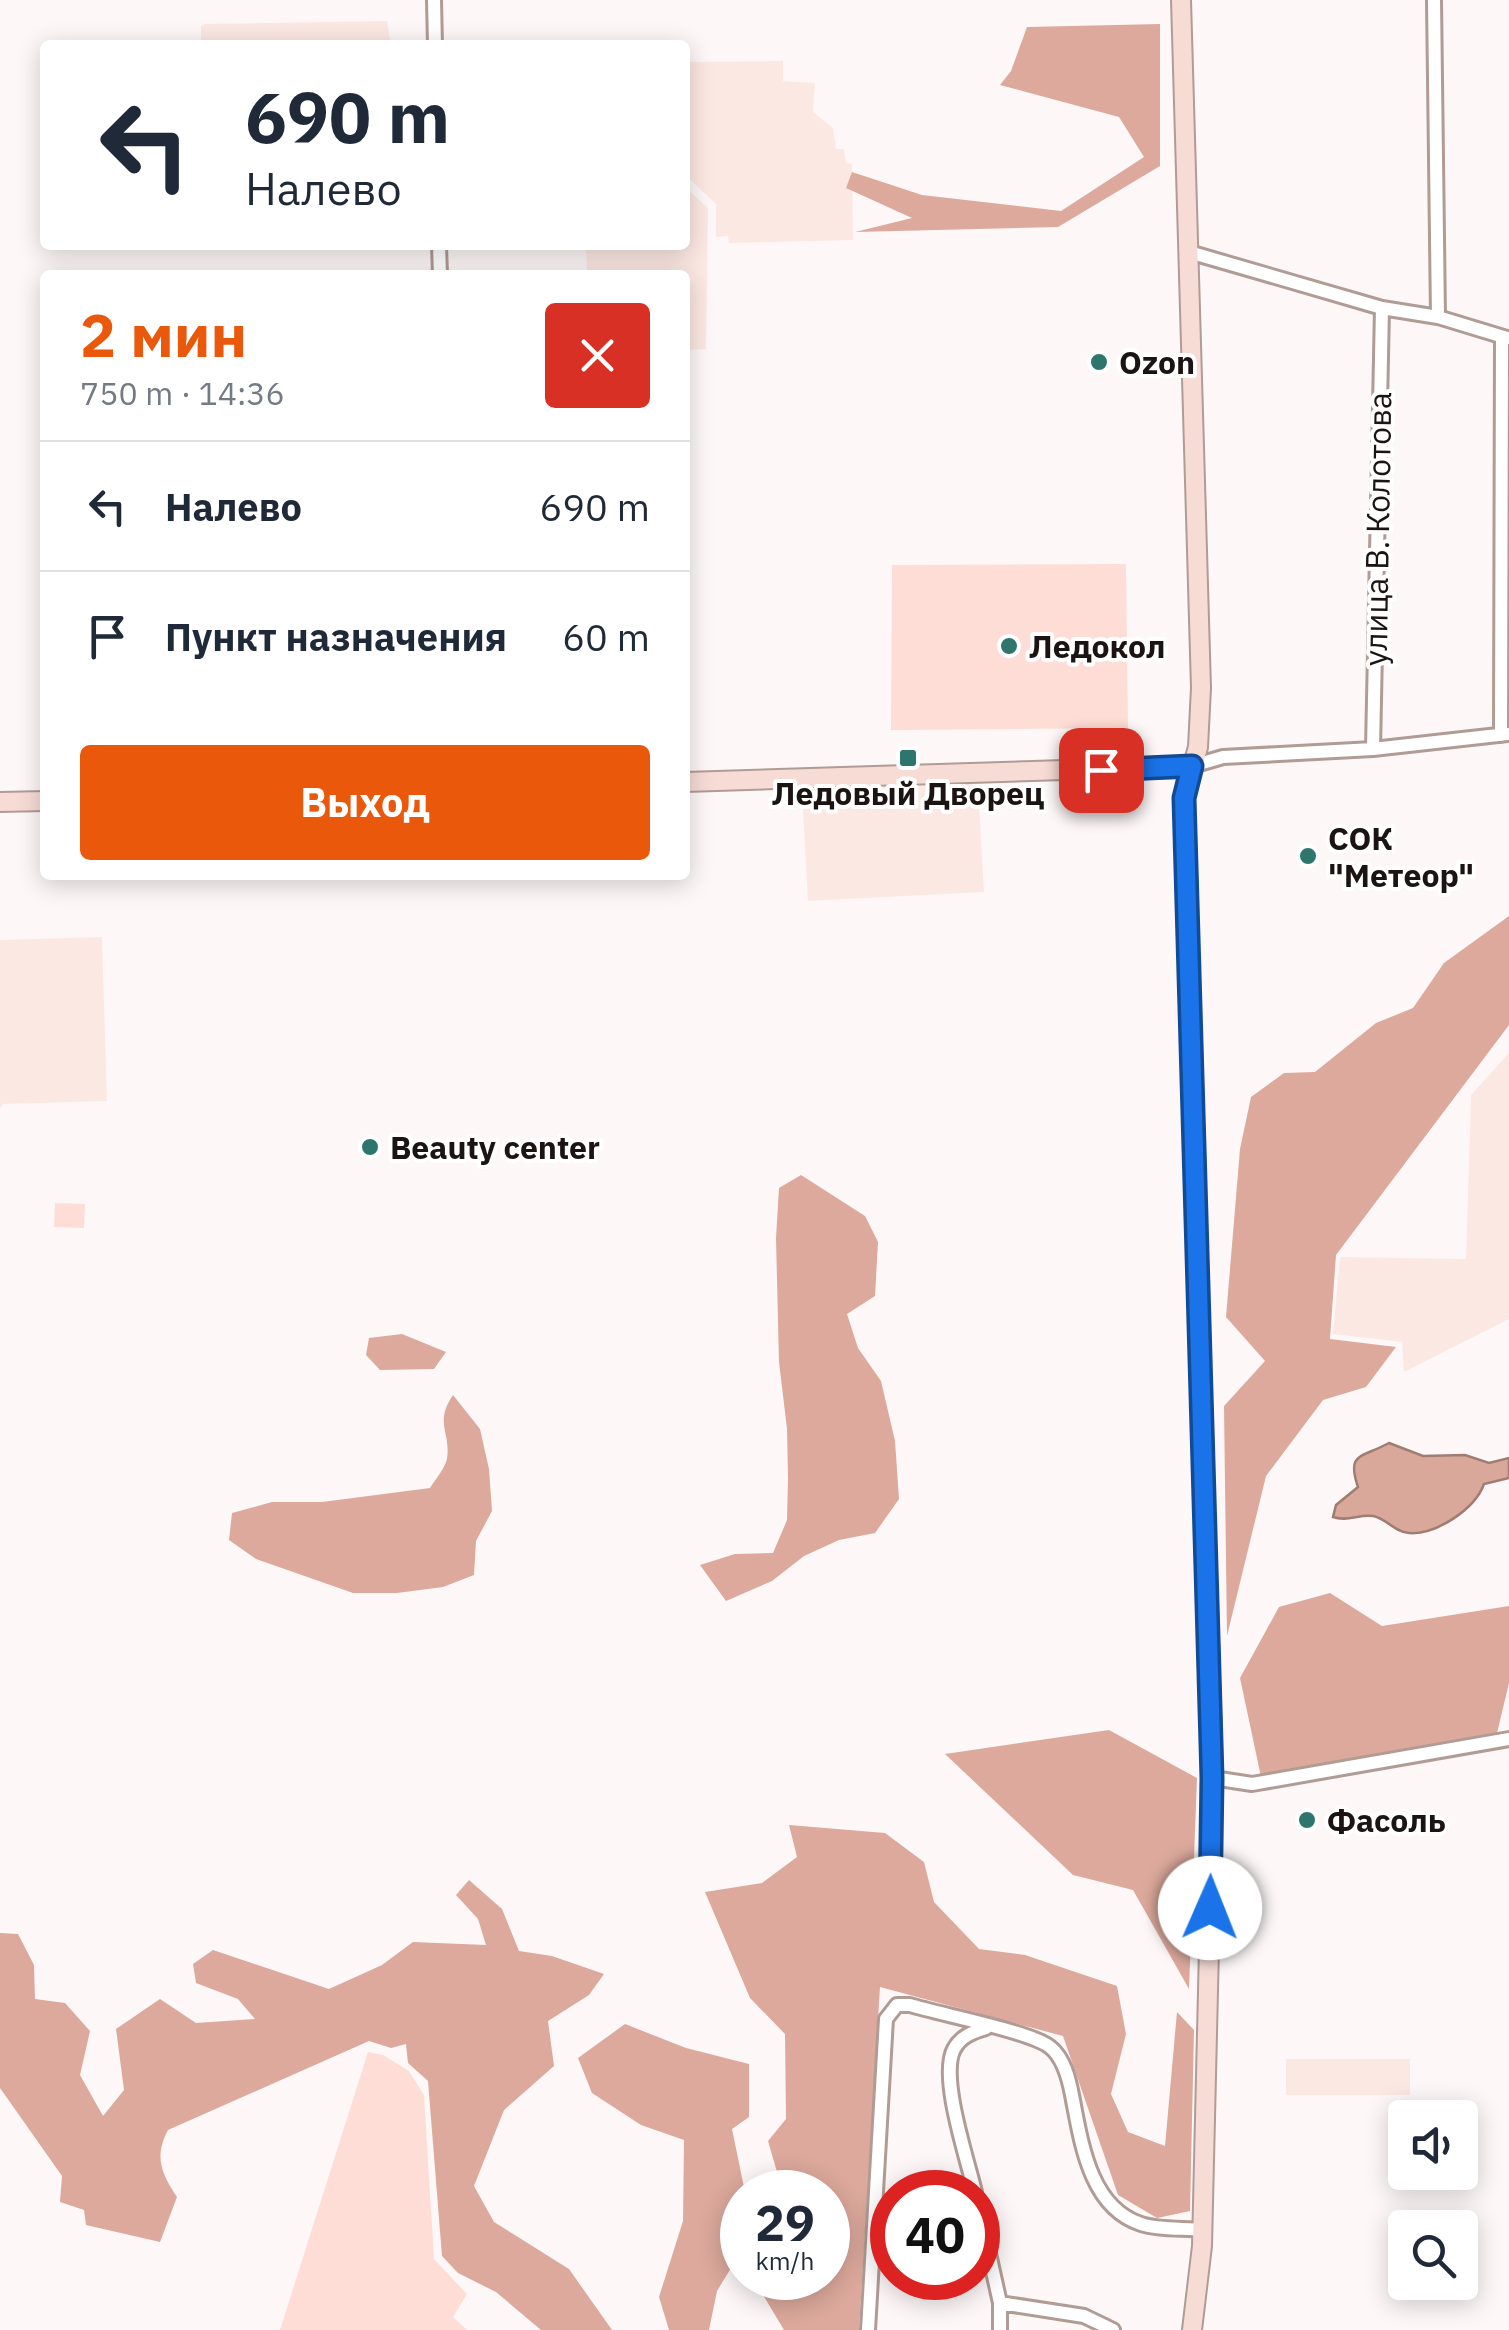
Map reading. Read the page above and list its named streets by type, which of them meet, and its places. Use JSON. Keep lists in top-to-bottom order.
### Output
{
  "streets": {
    "street": ["улица В. Колотова"]
  },
  "places": {
    "other": [
      "Ozon",
      "Ледокол",
      "СОК \"Метеор\"",
      "Beauty center",
      "Фасоль"
    ],
    "transit": ["Ледовый Дворец"]
  },
  "page": {
    "turn": ["690 m", "Налево"],
    "heading": ["2 мин", "750 m · 14:36"],
    "list": [
      {
        "name": "Налево",
        "value": "690 m"
      },
      {
        "name": "Пункт назначения",
        "value": "60 m"
      }
    ],
    "buttons": "Выход",
    "speed": "29 km/h",
    "limit": "40"
  }
}
